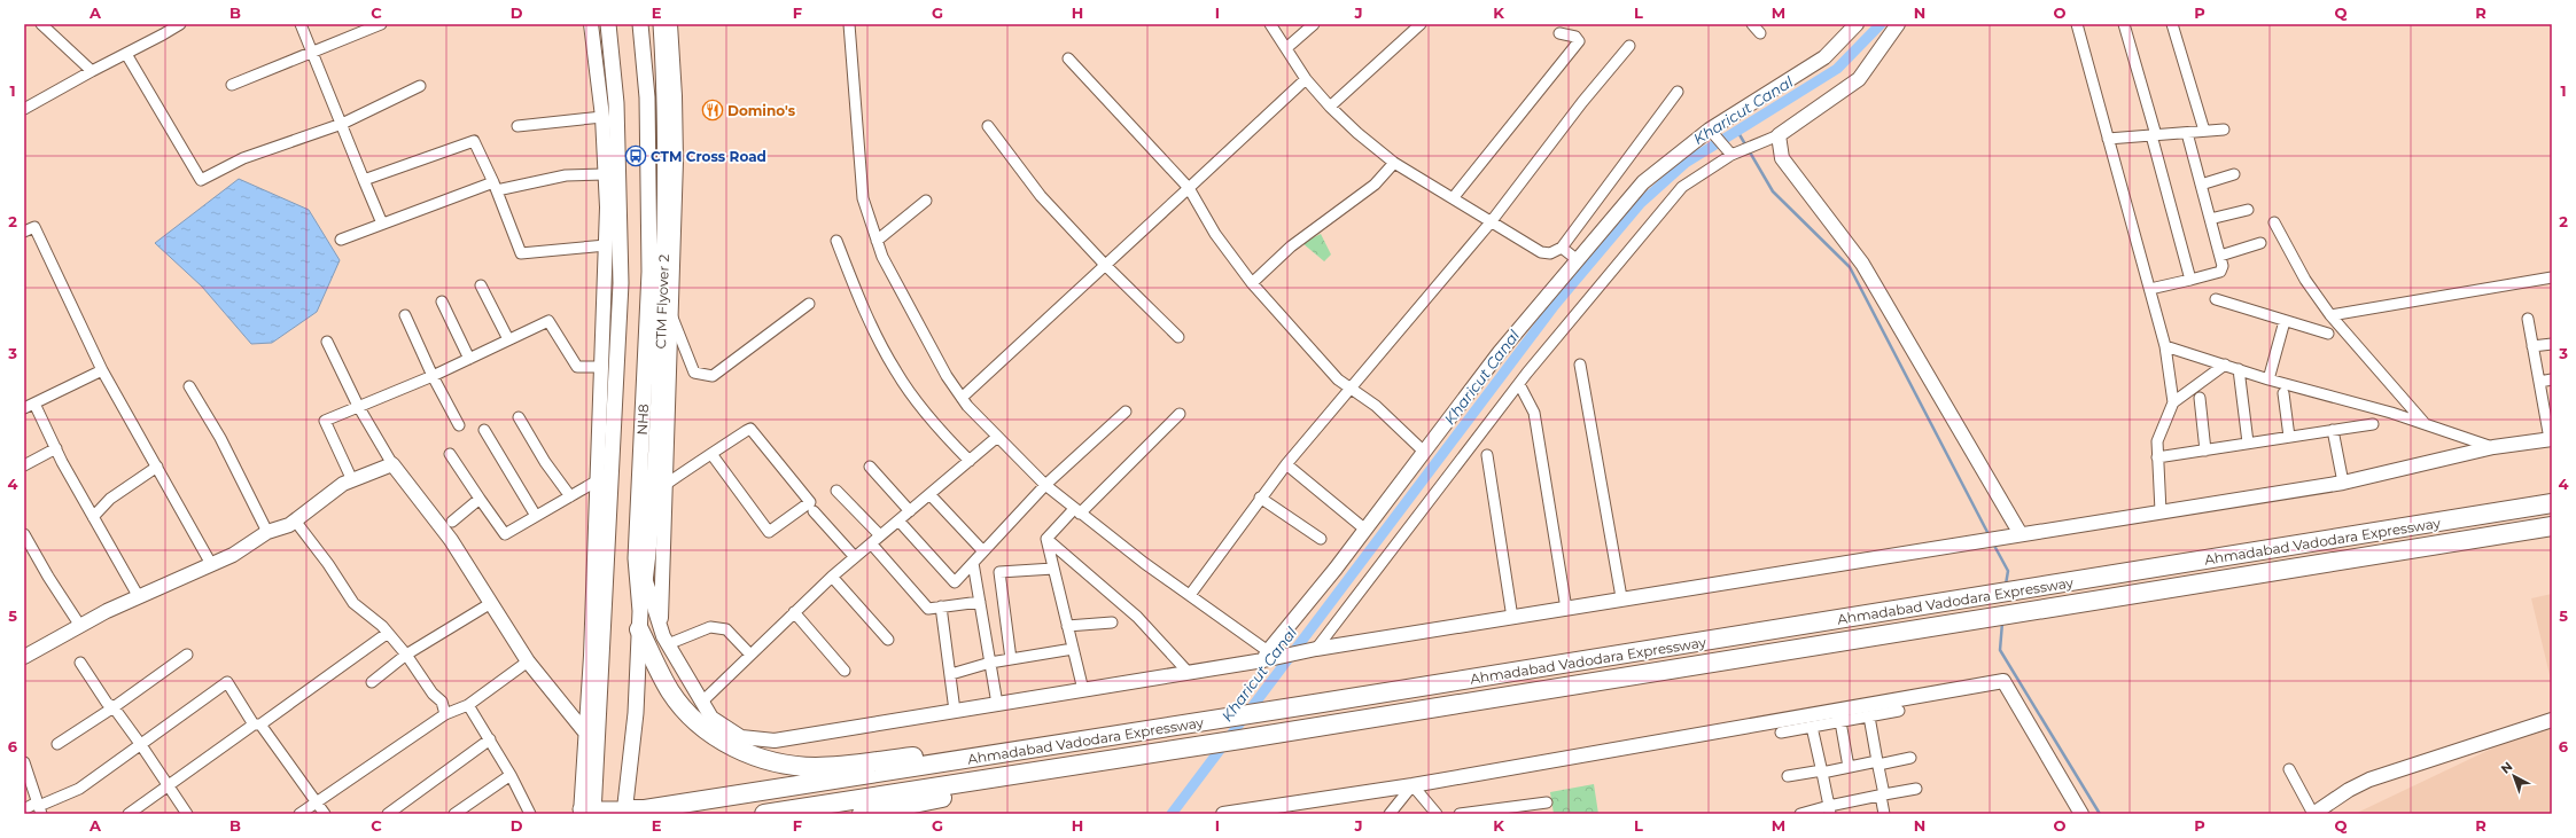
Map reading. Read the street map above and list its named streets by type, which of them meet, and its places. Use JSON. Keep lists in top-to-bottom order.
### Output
{
  "streets": {
    "highway": ["Ahmadabad Vadodara Expressway"],
    "main road": ["CTM Flyover 2", "NH8"]
  },
  "crossings": [
    ["CTM Flyover 2", "NH8"],
    ["NH8", "Ahmadabad Vadodara Expressway"]
  ],
  "water": ["Kharicut Canal"],
  "places": {
    "restaurant": ["Domino's"],
    "bus stop": ["CTM Cross Road"]
  },
  "north": "top left",
  "grid": {
    "columns": [
      "A",
      "B",
      "C",
      "D",
      "E",
      "F",
      "G",
      "H",
      "I",
      "J",
      "K",
      "L",
      "M",
      "N",
      "O",
      "P",
      "Q",
      "R"
    ],
    "rows": [
      "1",
      "2",
      "3",
      "4",
      "5",
      "6"
    ]
  }
}
